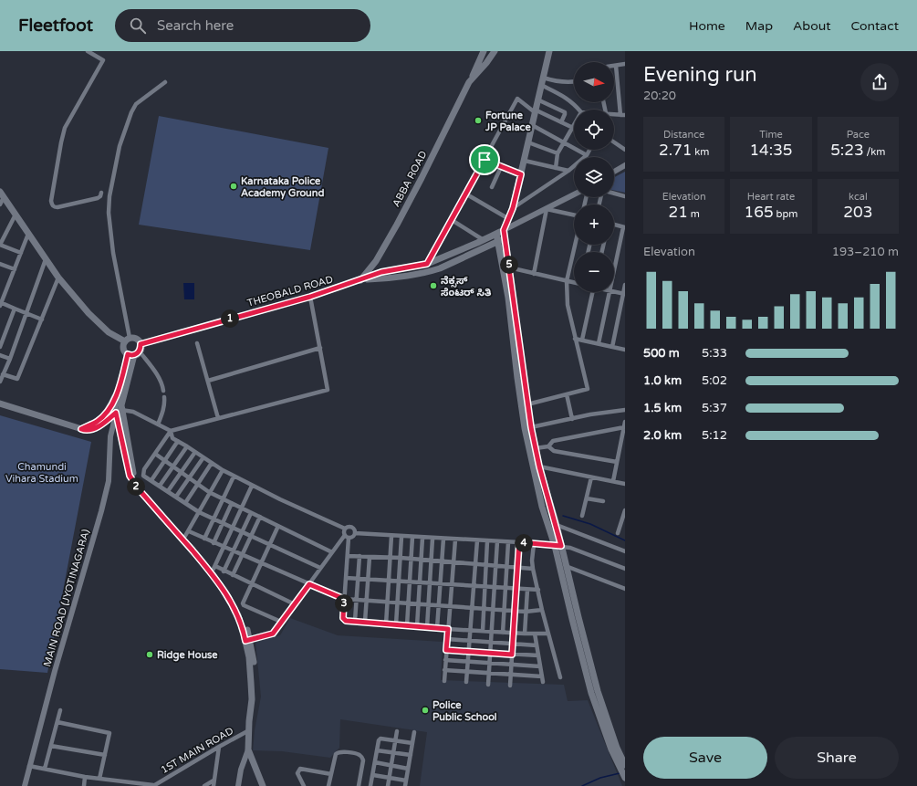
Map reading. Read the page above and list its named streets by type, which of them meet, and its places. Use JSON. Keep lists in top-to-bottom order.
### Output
{
  "streets": {
    "main road": ["ABBA ROAD", "THEOBALD ROAD"],
    "street": ["MAIN ROAD (JYOTINAGARA)", "1ST MAIN ROAD"]
  },
  "crossings": [
    ["ABBA ROAD", "THEOBALD ROAD"]
  ],
  "parks": ["Chamundi Vihara Stadium"],
  "places": [
    "Fortune JP Palace",
    "Karnataka Police Academy Ground",
    "ನೆಕ್ಸಸ್ ಸೆಂಟರ್ ಸಿತಿ",
    "Ridge House",
    "Police Public School"
  ],
  "north": "right",
  "page": {
    "header": "Fleetfoot",
    "search": "Search here",
    "nav": [
      "Home",
      "Map",
      "About",
      "Contact"
    ],
    "heading": ["Evening run", "20:20"],
    "map_buttons": ["+", "−"],
    "stats": [
      ["Distance", "2.71 km"],
      ["Time", "14:35"],
      ["Pace", "5:23 /km"],
      ["Elevation", "21 m"],
      ["Heart rate", "165 bpm"],
      ["kcal", "203"]
    ],
    "chart": ["Elevation", "193–210 m"],
    "pins": [
      "5",
      "1",
      "2",
      "4",
      "3"
    ],
    "list": [
      {
        "name": "500 m",
        "note": "5:33"
      },
      {
        "name": "1.0 km",
        "note": "5:02"
      },
      {
        "name": "1.5 km",
        "note": "5:37"
      },
      {
        "name": "2.0 km",
        "note": "5:12"
      }
    ],
    "buttons": ["Save", "Share"]
  }
}
